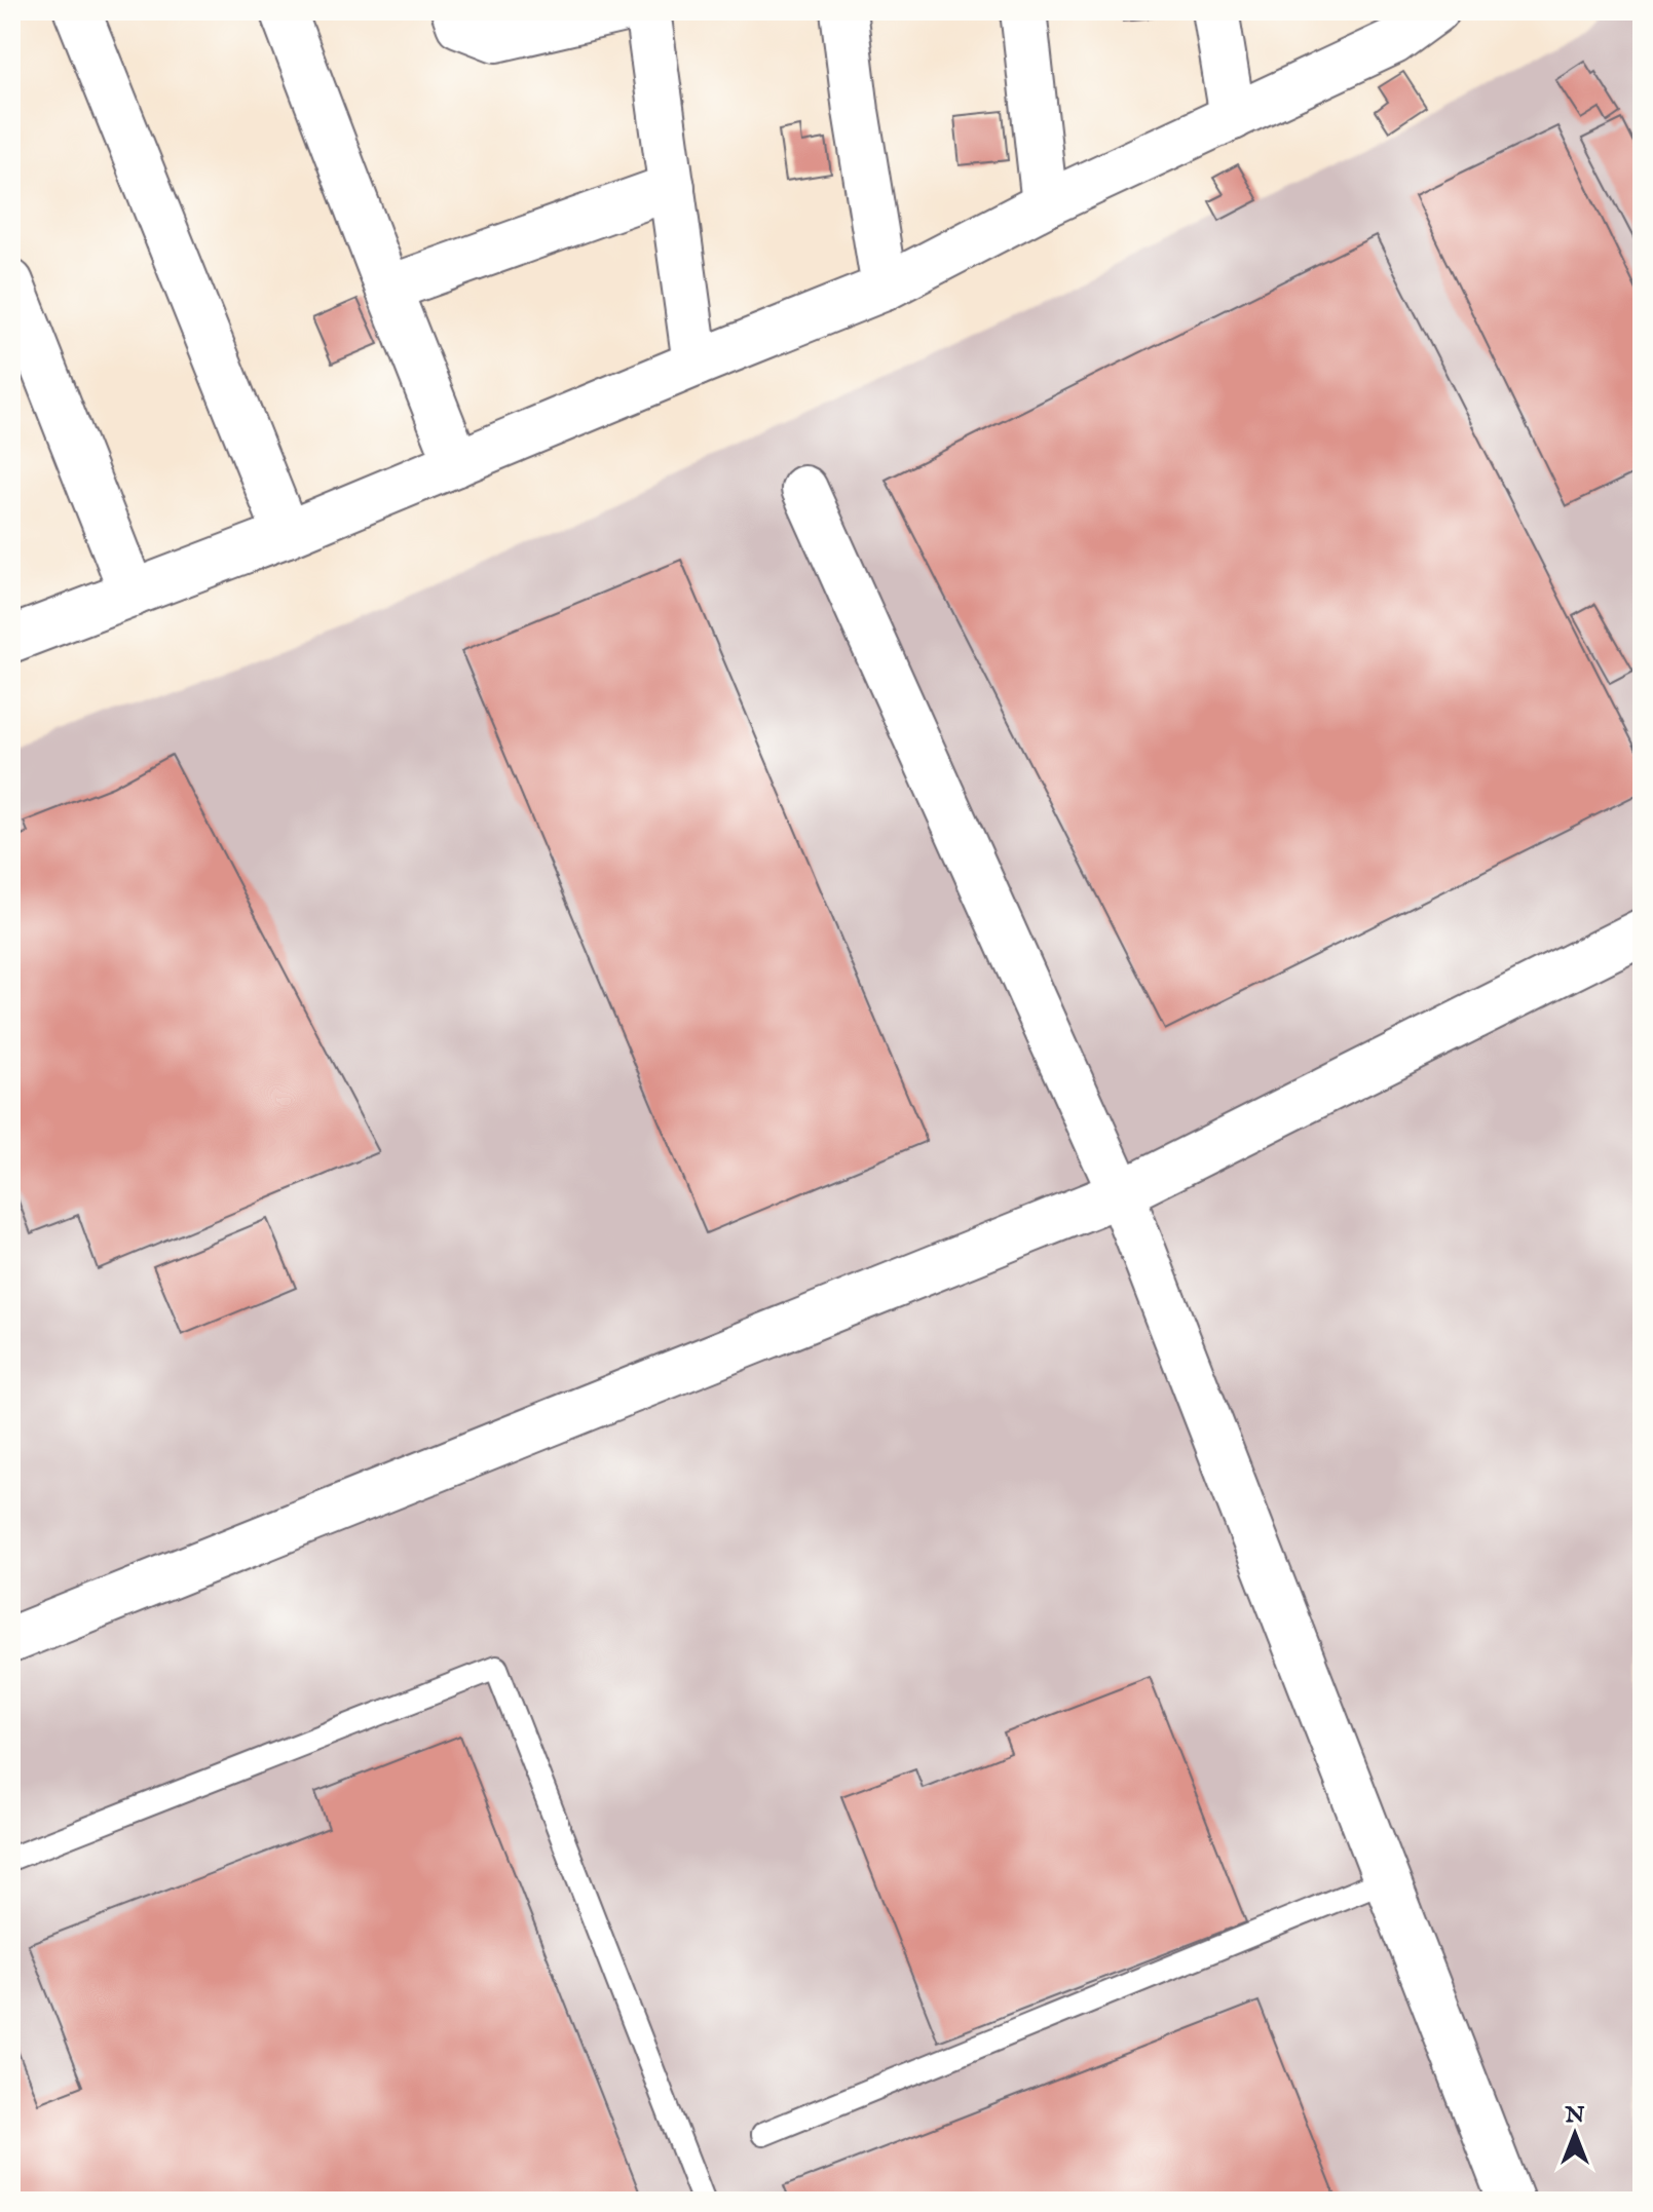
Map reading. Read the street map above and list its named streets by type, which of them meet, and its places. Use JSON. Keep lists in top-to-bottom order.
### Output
{
  "north": "top"
}
